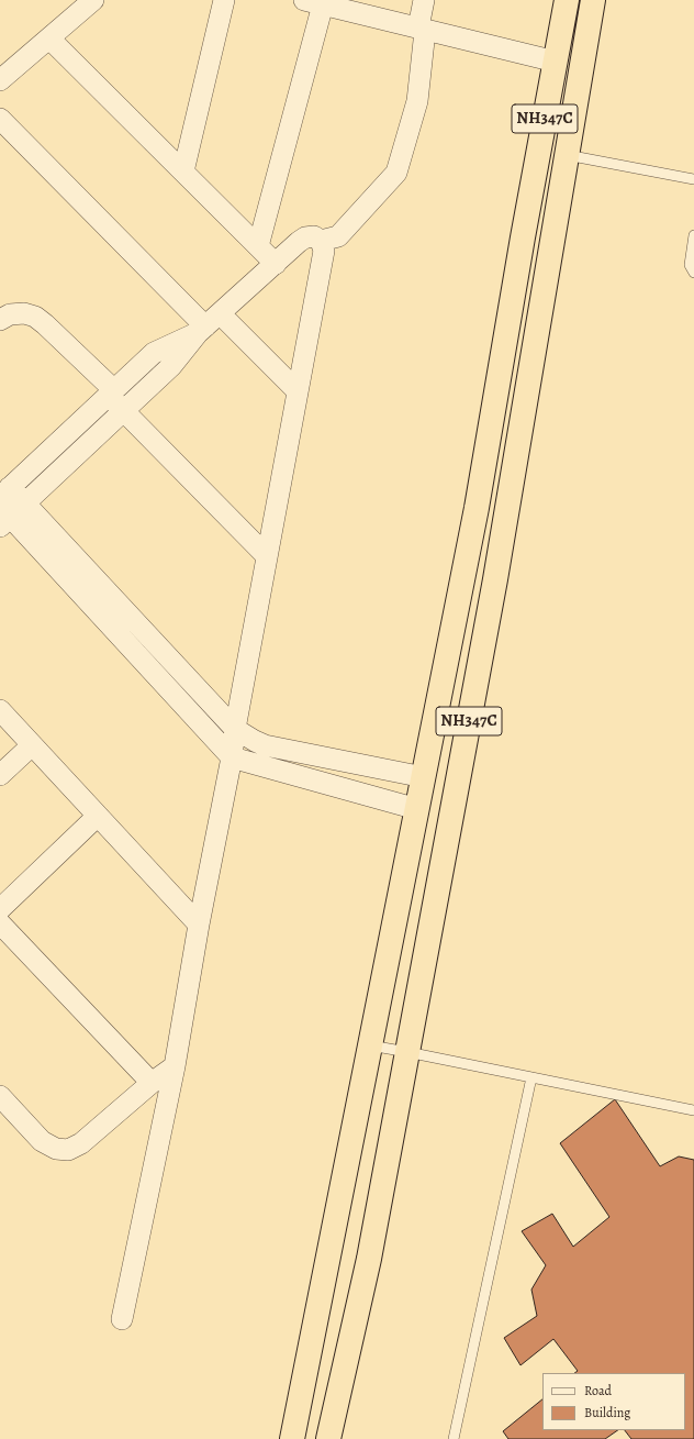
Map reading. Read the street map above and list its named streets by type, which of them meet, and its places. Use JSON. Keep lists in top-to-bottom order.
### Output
{
  "streets": {
    "highway": ["NH347C"]
  },
  "legend": ["Road", "Building"]
}
